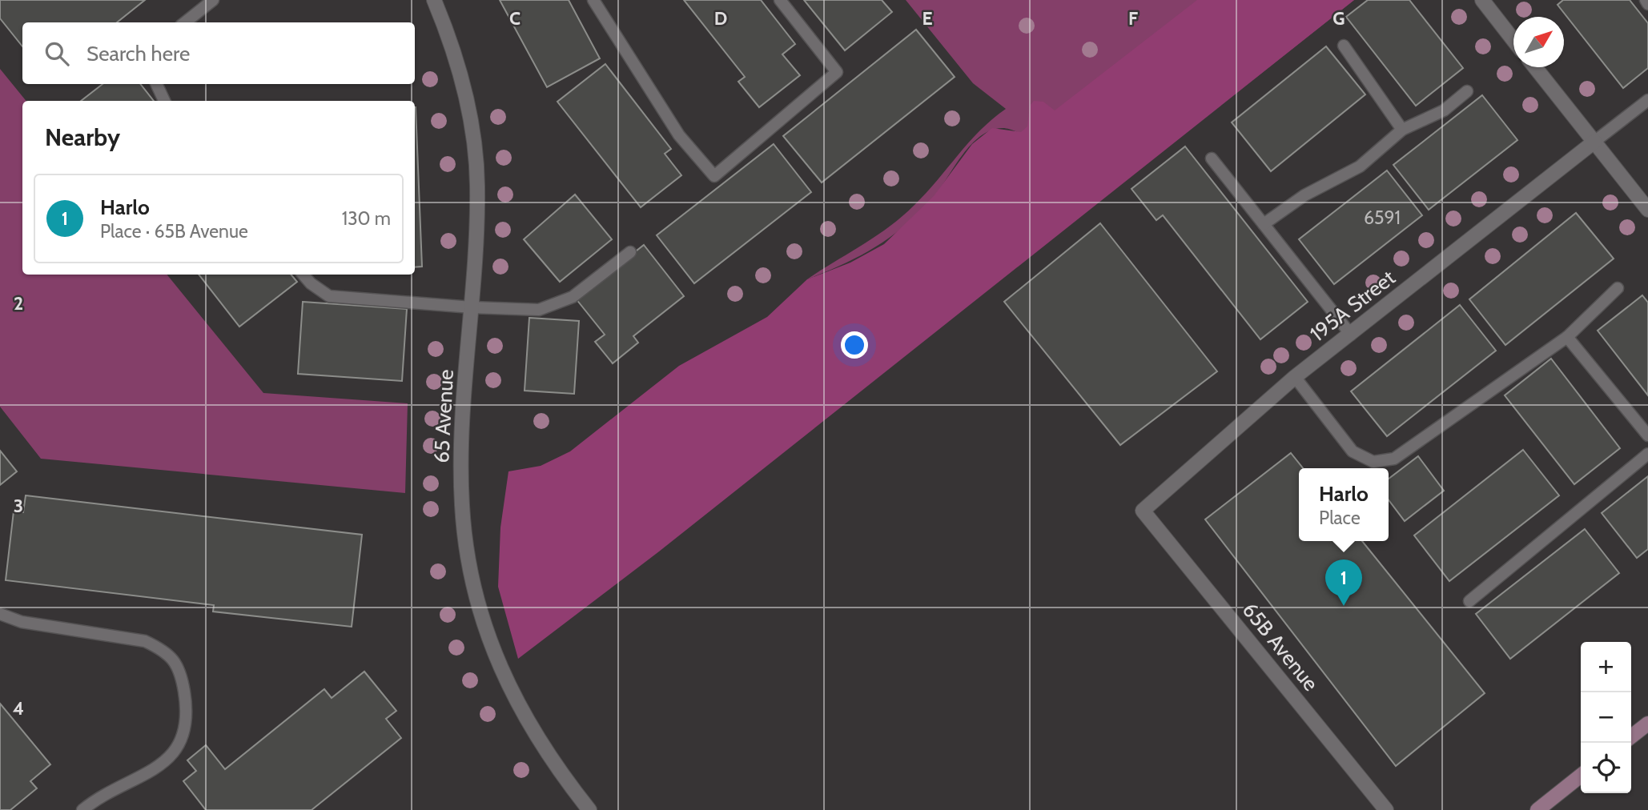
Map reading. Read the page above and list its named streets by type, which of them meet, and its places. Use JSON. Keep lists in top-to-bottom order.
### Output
{
  "streets": {
    "street": ["195A Street", "65 Avenue", "65B Avenue"]
  },
  "crossings": [
    ["195A Street", "65B Avenue"]
  ],
  "house_numbers": ["6591"],
  "north": "top right",
  "page": {
    "search": "Search here",
    "heading": "Nearby",
    "list": [
      {
        "mark": "1",
        "name": "Harlo",
        "note": "Place · 65B Avenue",
        "value": "130 m"
      }
    ],
    "popup": ["Harlo", "Place"],
    "pins": "1",
    "map_buttons": ["+", "−"]
  },
  "grid": {
    "columns": [
      "C",
      "D",
      "E",
      "F",
      "G"
    ],
    "rows": ["2", "3", "4"]
  }
}
